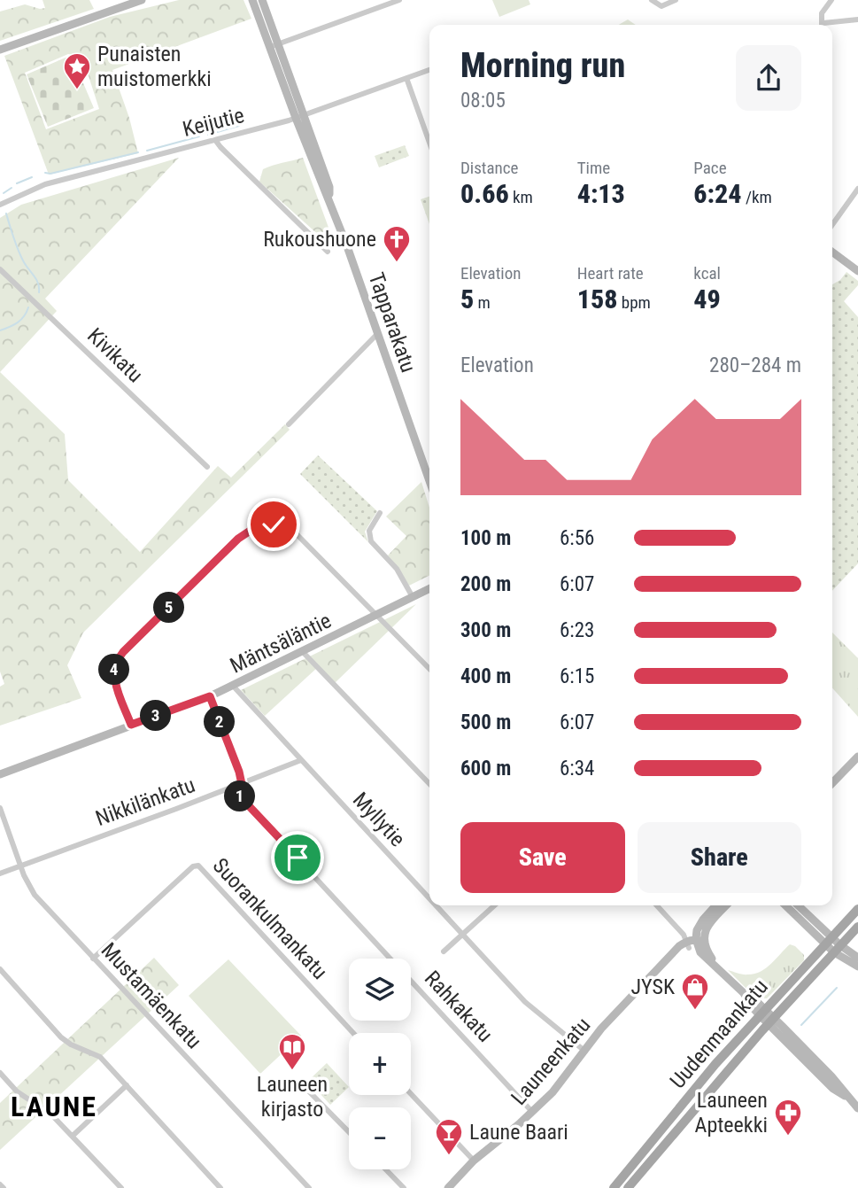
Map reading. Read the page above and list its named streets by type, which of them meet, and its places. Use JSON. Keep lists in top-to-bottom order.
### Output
{
  "streets": {
    "main road": ["Uudenmaankatu"],
    "street": [
      "Keijutie",
      "Tapparakatu",
      "Kivikatu",
      "Mäntsäläntie",
      "Nikkilänkatu",
      "Myllytie",
      "Suorankulmankatu",
      "Mustamäenkatu",
      "Rahkakatu",
      "Launeenkatu"
    ]
  },
  "crossings": [
    ["Keijutie", "Tapparakatu"],
    ["Mäntsäläntie", "Myllytie"],
    ["Nikkilänkatu", "Myllytie"],
    ["Nikkilänkatu", "Mustamäenkatu"],
    ["Nikkilänkatu", "Rahkakatu"],
    ["Myllytie", "Launeenkatu"],
    ["Suorankulmankatu", "Mustamäenkatu"],
    ["Rahkakatu", "Launeenkatu"]
  ],
  "districts": ["LAUNE"],
  "places": {
    "place": ["Punaisten muistomerkki"],
    "church": ["Rukoushuone"],
    "shop": ["JYSK"],
    "library": ["Launeen kirjasto"],
    "pharmacy": ["Launeen Apteekki"],
    "bar": ["Laune Baari"]
  },
  "page": {
    "heading": ["Morning run", "08:05"],
    "stats": [
      ["Distance", "0.66 km"],
      ["Time", "4:13"],
      ["Pace", "6:24 /km"],
      ["Elevation", "5 m"],
      ["Heart rate", "158 bpm"],
      ["kcal", "49"]
    ],
    "chart": ["Elevation", "280–284 m"],
    "list": [
      {
        "name": "100 m",
        "note": "6:56"
      },
      {
        "name": "200 m",
        "note": "6:07"
      },
      {
        "name": "300 m",
        "note": "6:23"
      },
      {
        "name": "400 m",
        "note": "6:15"
      },
      {
        "name": "500 m",
        "note": "6:07"
      },
      {
        "name": "600 m",
        "note": "6:34"
      }
    ],
    "pins": [
      "5",
      "4",
      "3",
      "2",
      "1"
    ],
    "buttons": ["Save", "Share"],
    "map_buttons": ["+", "−"]
  }
}
